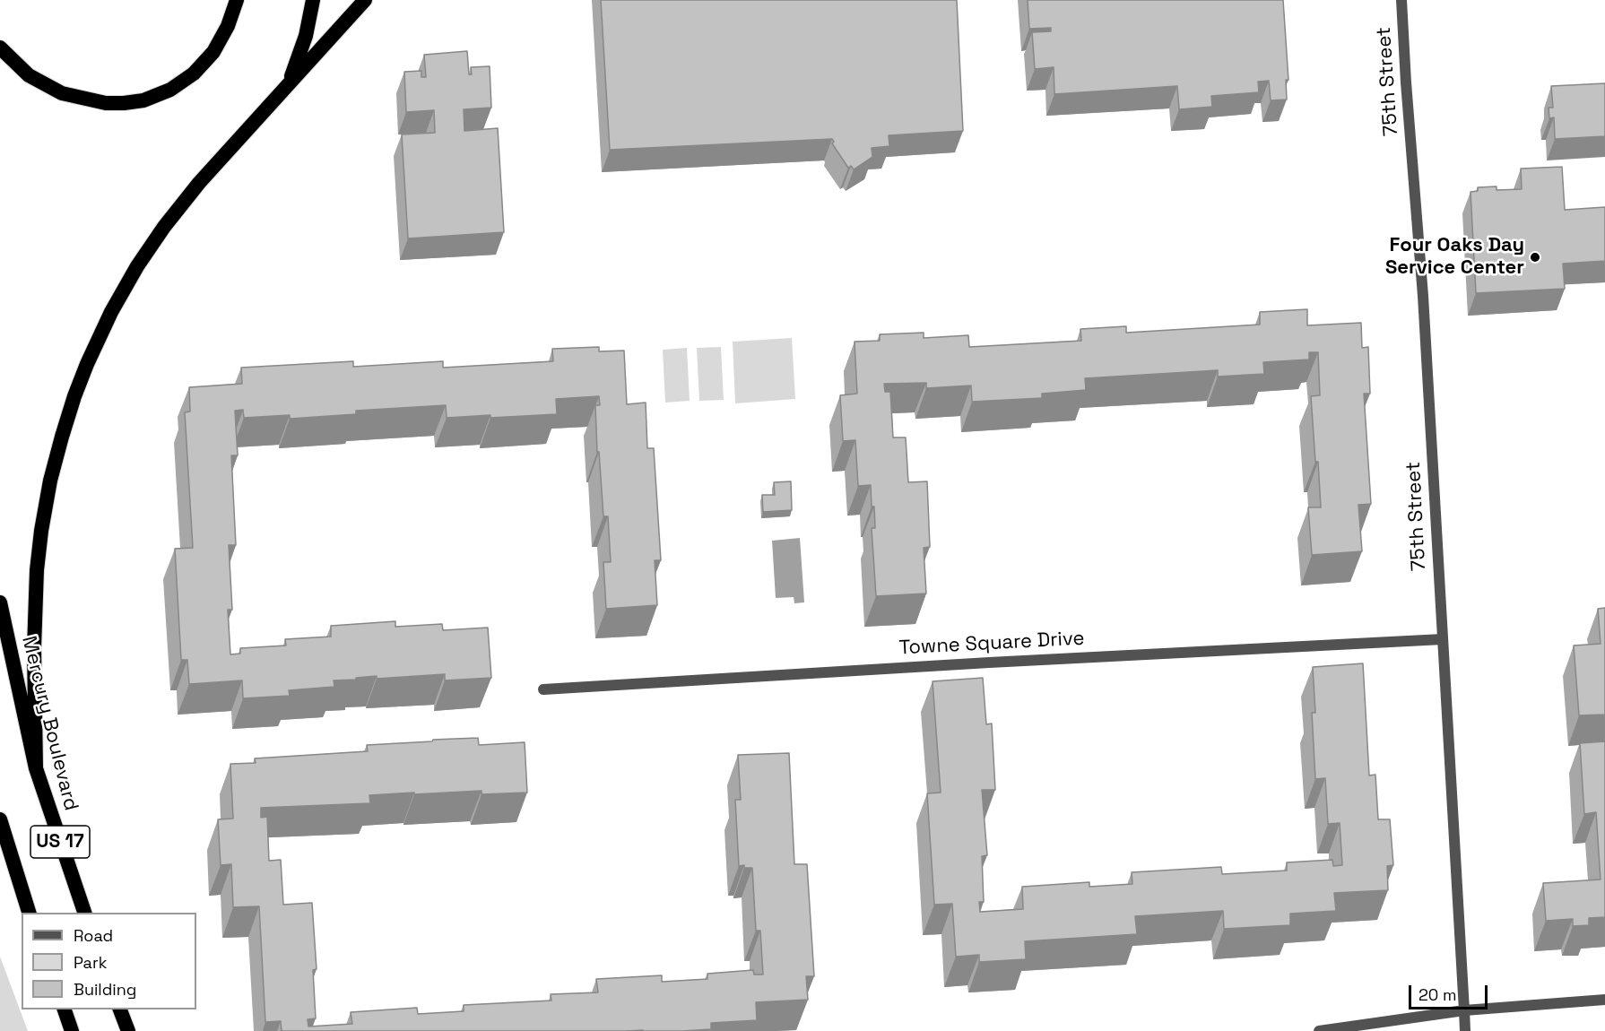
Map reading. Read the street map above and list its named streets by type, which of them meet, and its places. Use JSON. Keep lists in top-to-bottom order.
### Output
{
  "streets": {
    "highway": ["Mercury Boulevard", "US 17"],
    "street": ["75th Street", "Towne Square Drive"]
  },
  "crossings": [
    ["75th Street", "Towne Square Drive"]
  ],
  "places": ["Four Oaks Day Service Center"],
  "legend": ["Road", "Park", "Building"],
  "scale_bar": "20 m"
}
